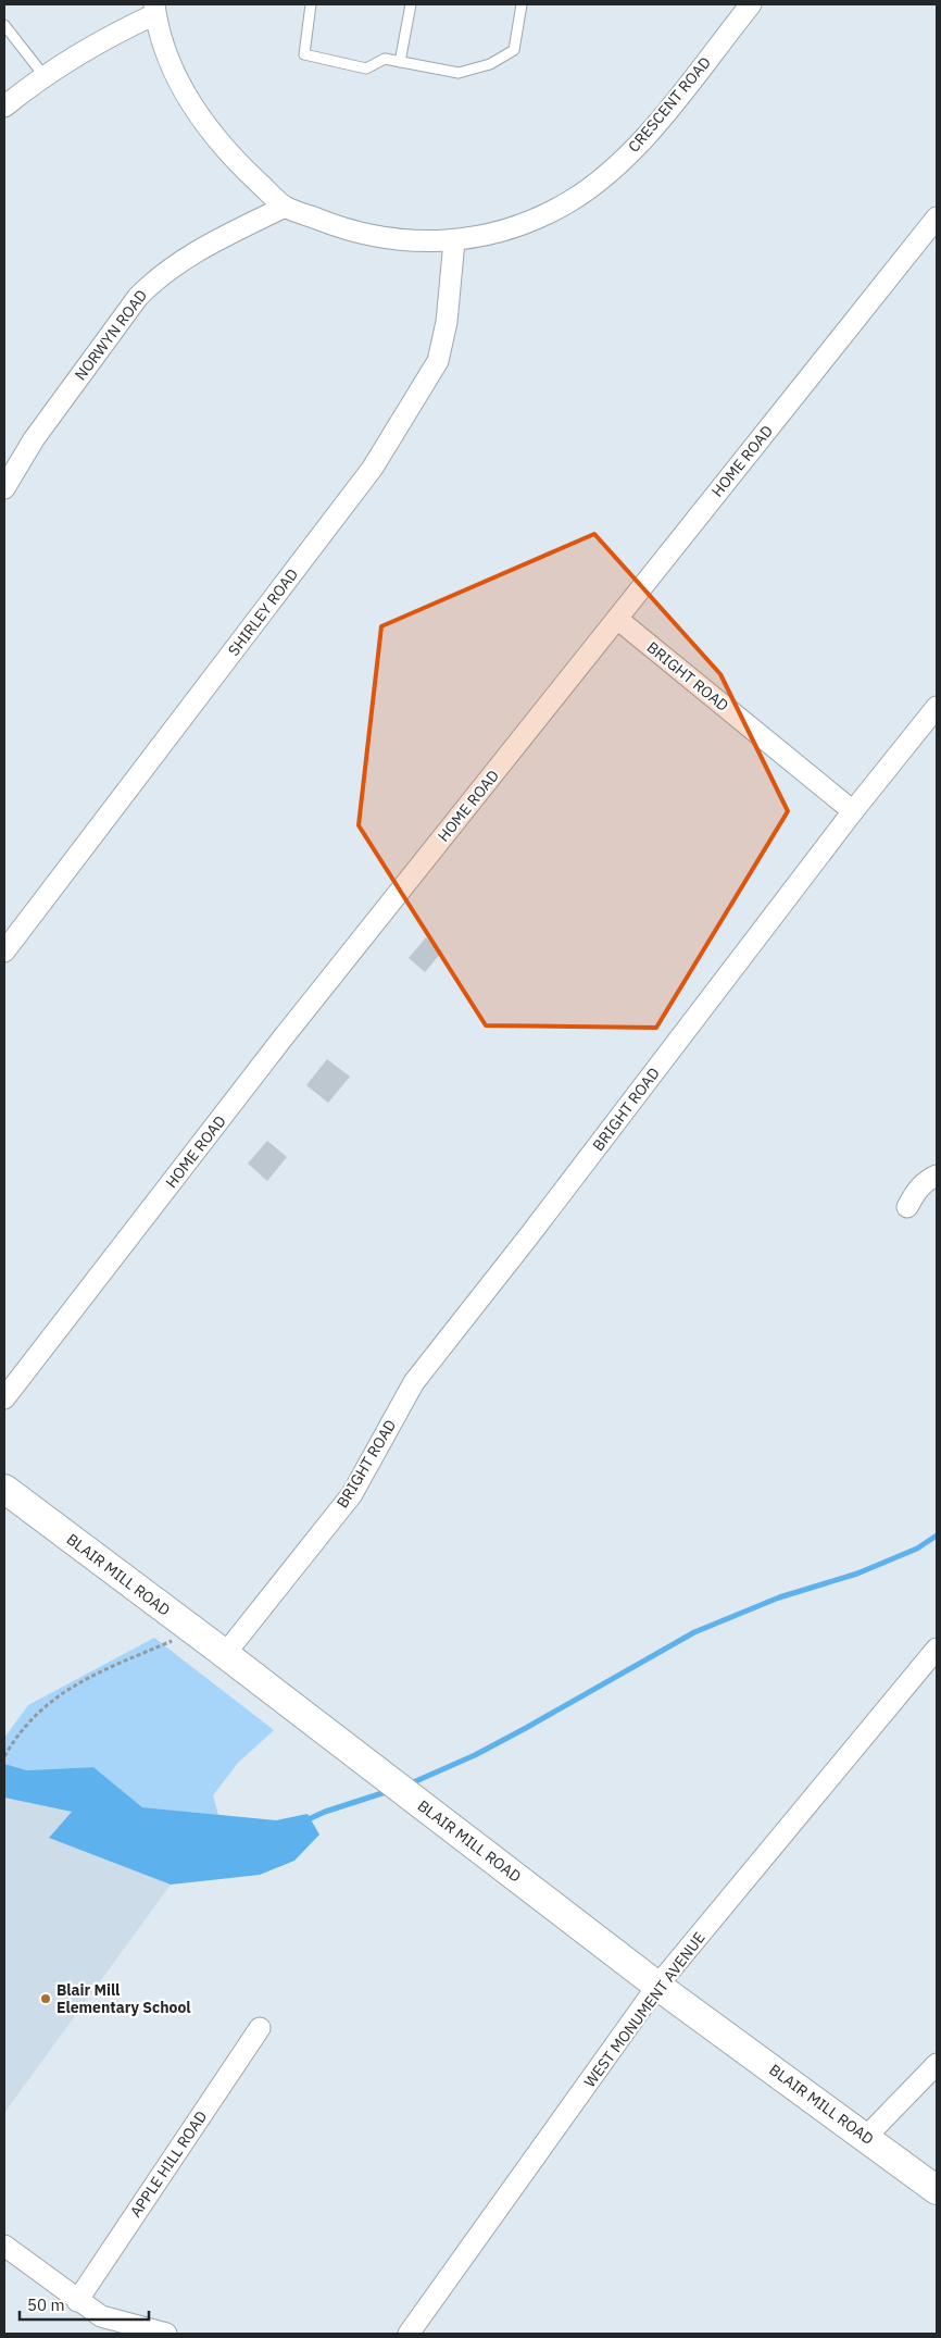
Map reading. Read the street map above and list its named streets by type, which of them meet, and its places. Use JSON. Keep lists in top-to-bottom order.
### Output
{
  "streets": {
    "main road": ["BLAIR MILL ROAD"],
    "street": [
      "CRESCENT ROAD",
      "NORWYN ROAD",
      "HOME ROAD",
      "SHIRLEY ROAD",
      "BRIGHT ROAD",
      "WEST MONUMENT AVENUE",
      "APPLE HILL ROAD"
    ]
  },
  "crossings": [
    ["CRESCENT ROAD", "NORWYN ROAD"],
    ["CRESCENT ROAD", "SHIRLEY ROAD"],
    ["HOME ROAD", "BRIGHT ROAD"],
    ["BRIGHT ROAD", "BLAIR MILL ROAD"],
    ["BLAIR MILL ROAD", "WEST MONUMENT AVENUE"]
  ],
  "places": ["Blair Mill Elementary School"],
  "scale_bar": "50 m"
}
